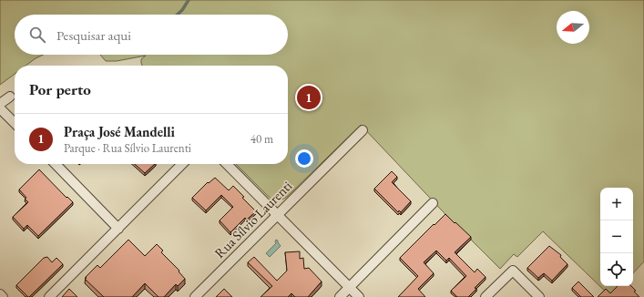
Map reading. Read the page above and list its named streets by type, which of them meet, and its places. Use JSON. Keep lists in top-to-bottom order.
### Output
{
  "streets": {
    "street": ["Rua Sílvio Laurenti"]
  },
  "north": "left",
  "page": {
    "search": "Pesquisar aqui",
    "heading": "Por perto",
    "pins": "1",
    "list": [
      {
        "mark": "1",
        "name": "Praça José Mandelli",
        "note": "Parque · Rua Sílvio Laurenti",
        "value": "40 m"
      }
    ],
    "map_buttons": ["+", "−"]
  }
}
